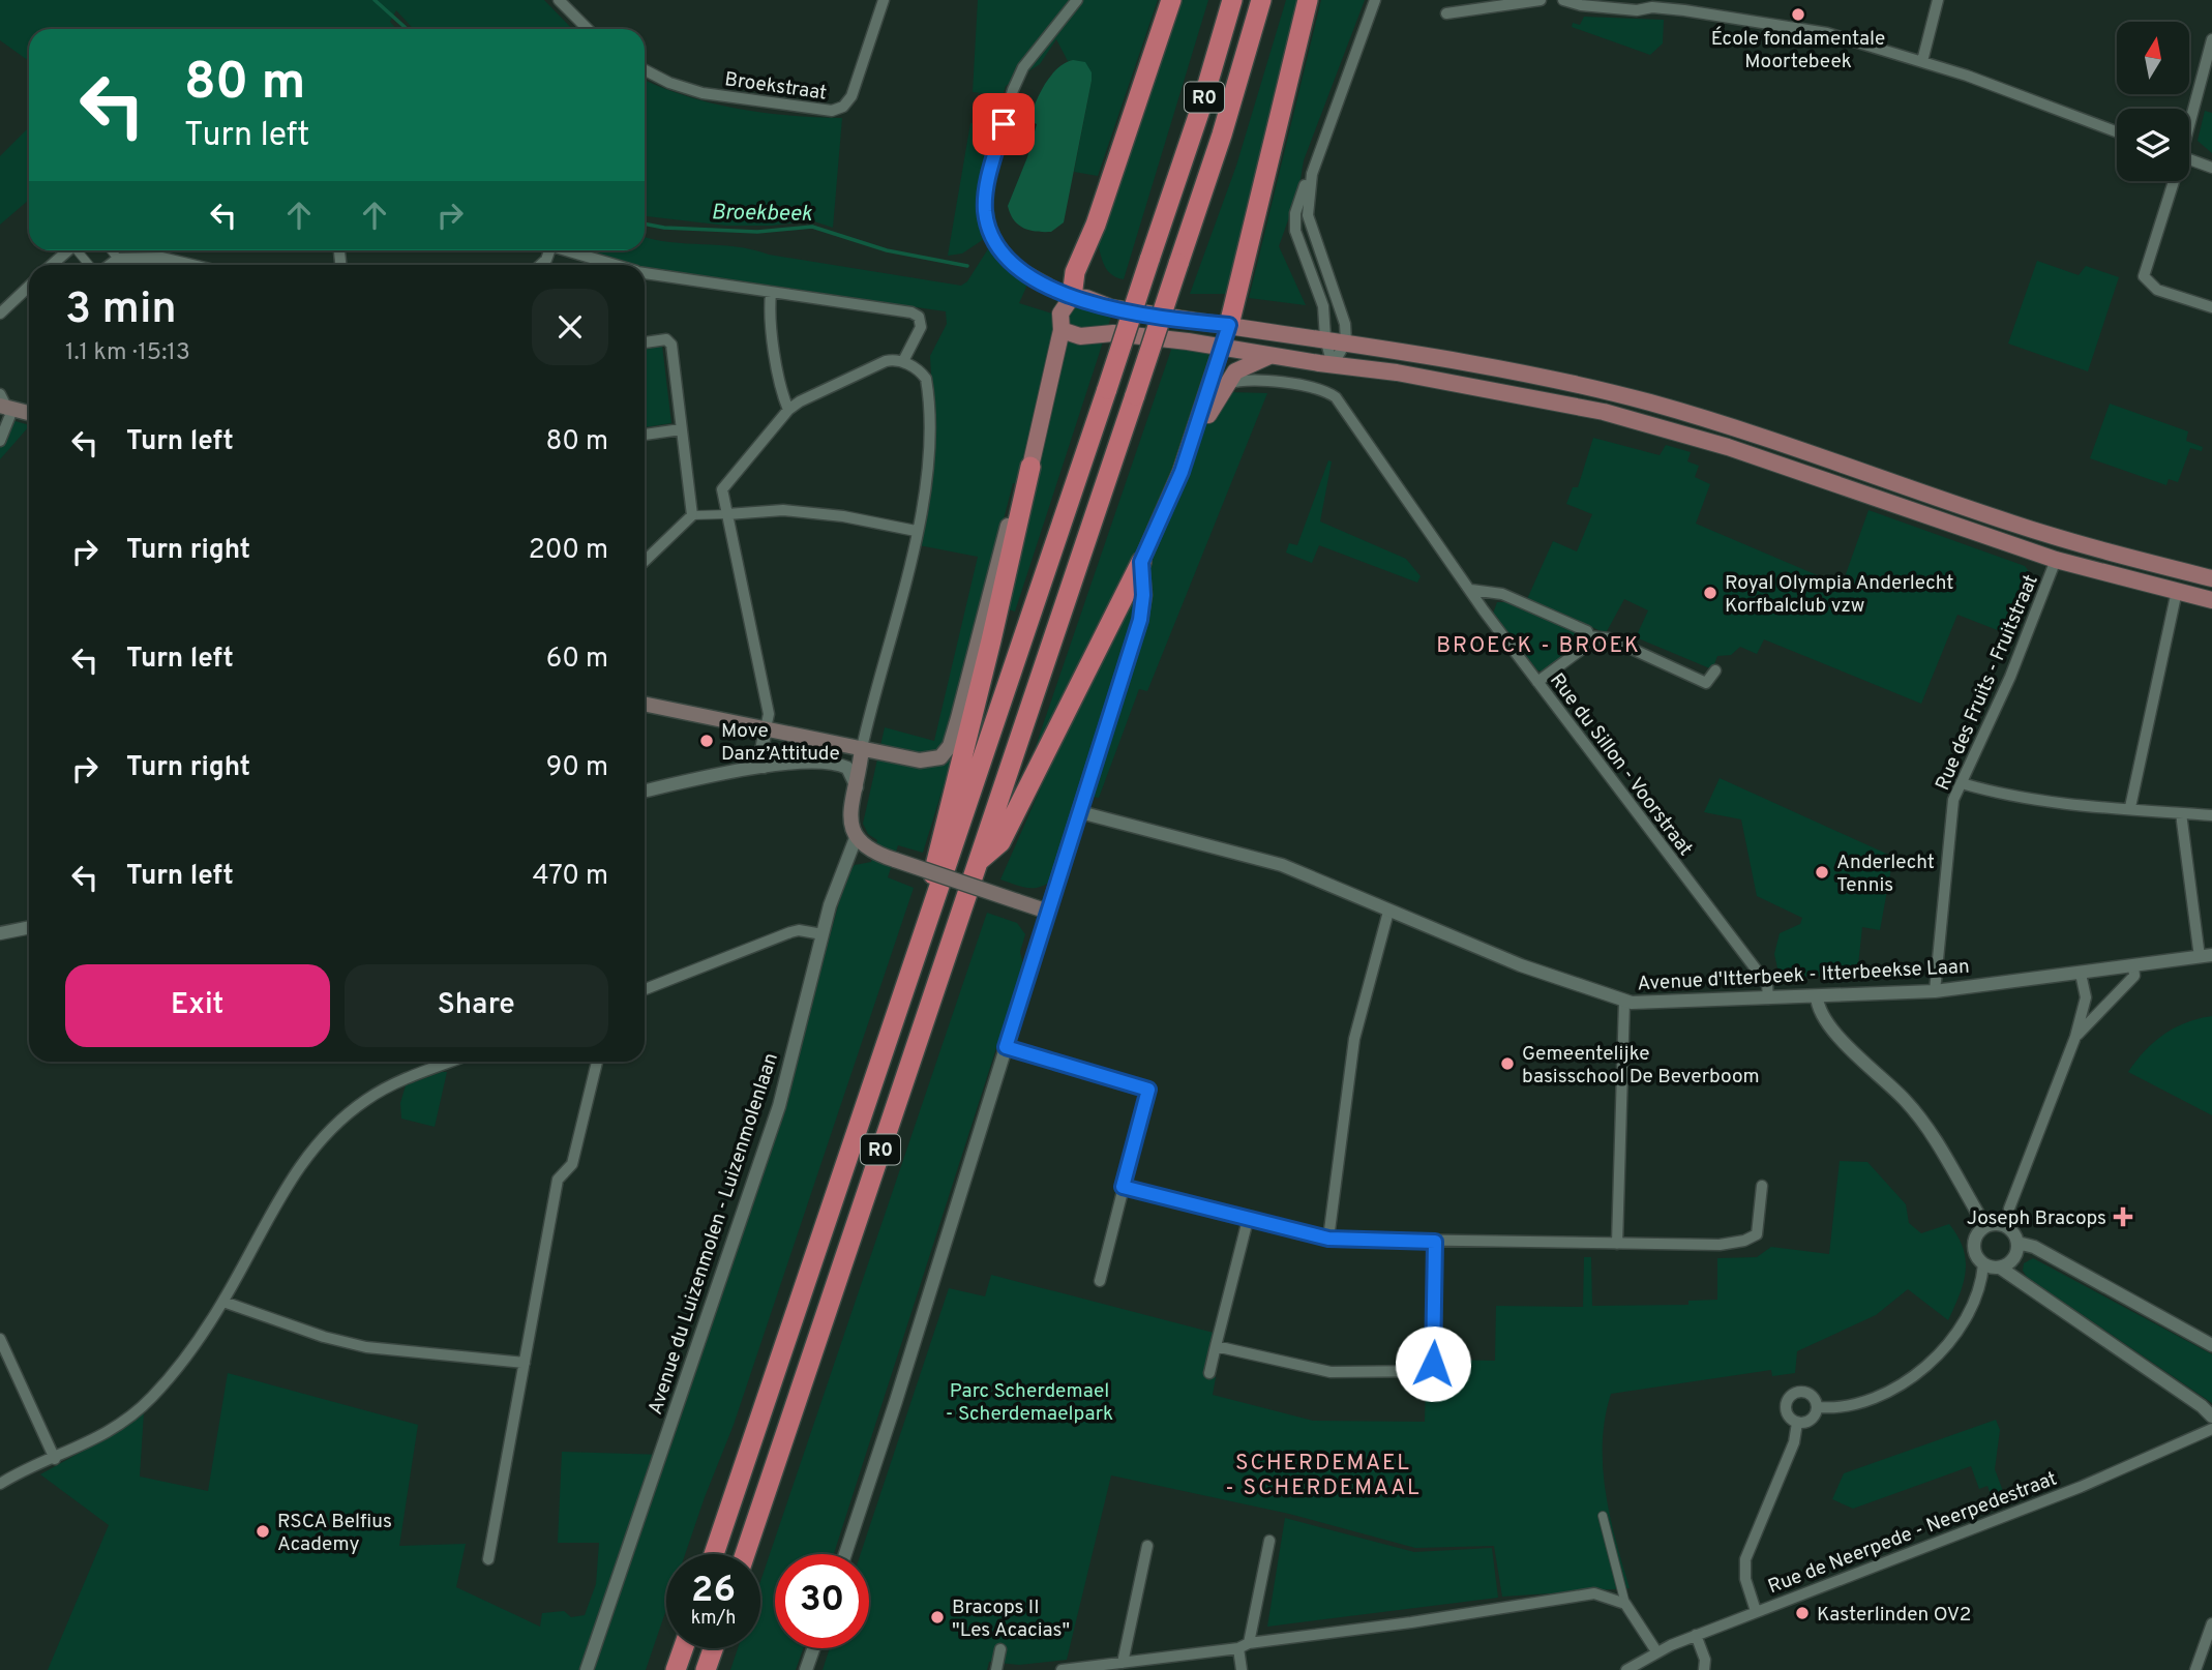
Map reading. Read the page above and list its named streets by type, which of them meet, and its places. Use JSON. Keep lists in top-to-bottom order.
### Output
{
  "streets": {
    "highway": ["R0"],
    "street": [
      "Broekstraat",
      "Rue des Fruits - Fruitstraat",
      "Rue du Sillon - Voorstraat",
      "Avenue d'Itterbeek - Itterbeekse Laan",
      "Avenue du Luizenmolen - Luizenmolenlaan",
      "Rue de Neerpede - Neerpedestraat"
    ]
  },
  "crossings": [
    ["Rue des Fruits - Fruitstraat", "Avenue d'Itterbeek - Itterbeekse Laan"],
    ["Rue du Sillon - Voorstraat", "Avenue d'Itterbeek - Itterbeekse Laan"]
  ],
  "districts": ["BROECK - BROEK", "SCHERDEMAEL - SCHERDEMAAL"],
  "water": ["Broekbeek"],
  "parks": ["Parc Scherdemael - Scherdemaelpark"],
  "places": {
    "other": [
      "École fondamentale Moortebeek",
      "Royal Olympia Anderlecht Korfbalclub vzw",
      "Move Danz’Attitude",
      "Anderlecht Tennis",
      "Gemeentelijke basisschool De Beverboom",
      "RSCA Belfius Academy",
      "Kasterlinden OV2",
      "Bracops II \"Les Acacias\""
    ],
    "health": ["Joseph Bracops"]
  },
  "north": "top",
  "page": {
    "turn": ["80 m", "Turn left"],
    "heading": ["3 min", "1.1 km · 15:13"],
    "list": [
      {
        "name": "Turn left",
        "value": "80 m"
      },
      {
        "name": "Turn right",
        "value": "200 m"
      },
      {
        "name": "Turn left",
        "value": "60 m"
      },
      {
        "name": "Turn right",
        "value": "90 m"
      },
      {
        "name": "Turn left",
        "value": "470 m"
      }
    ],
    "buttons": ["Exit", "Share"],
    "speed": "26 km/h",
    "limit": "30"
  }
}
